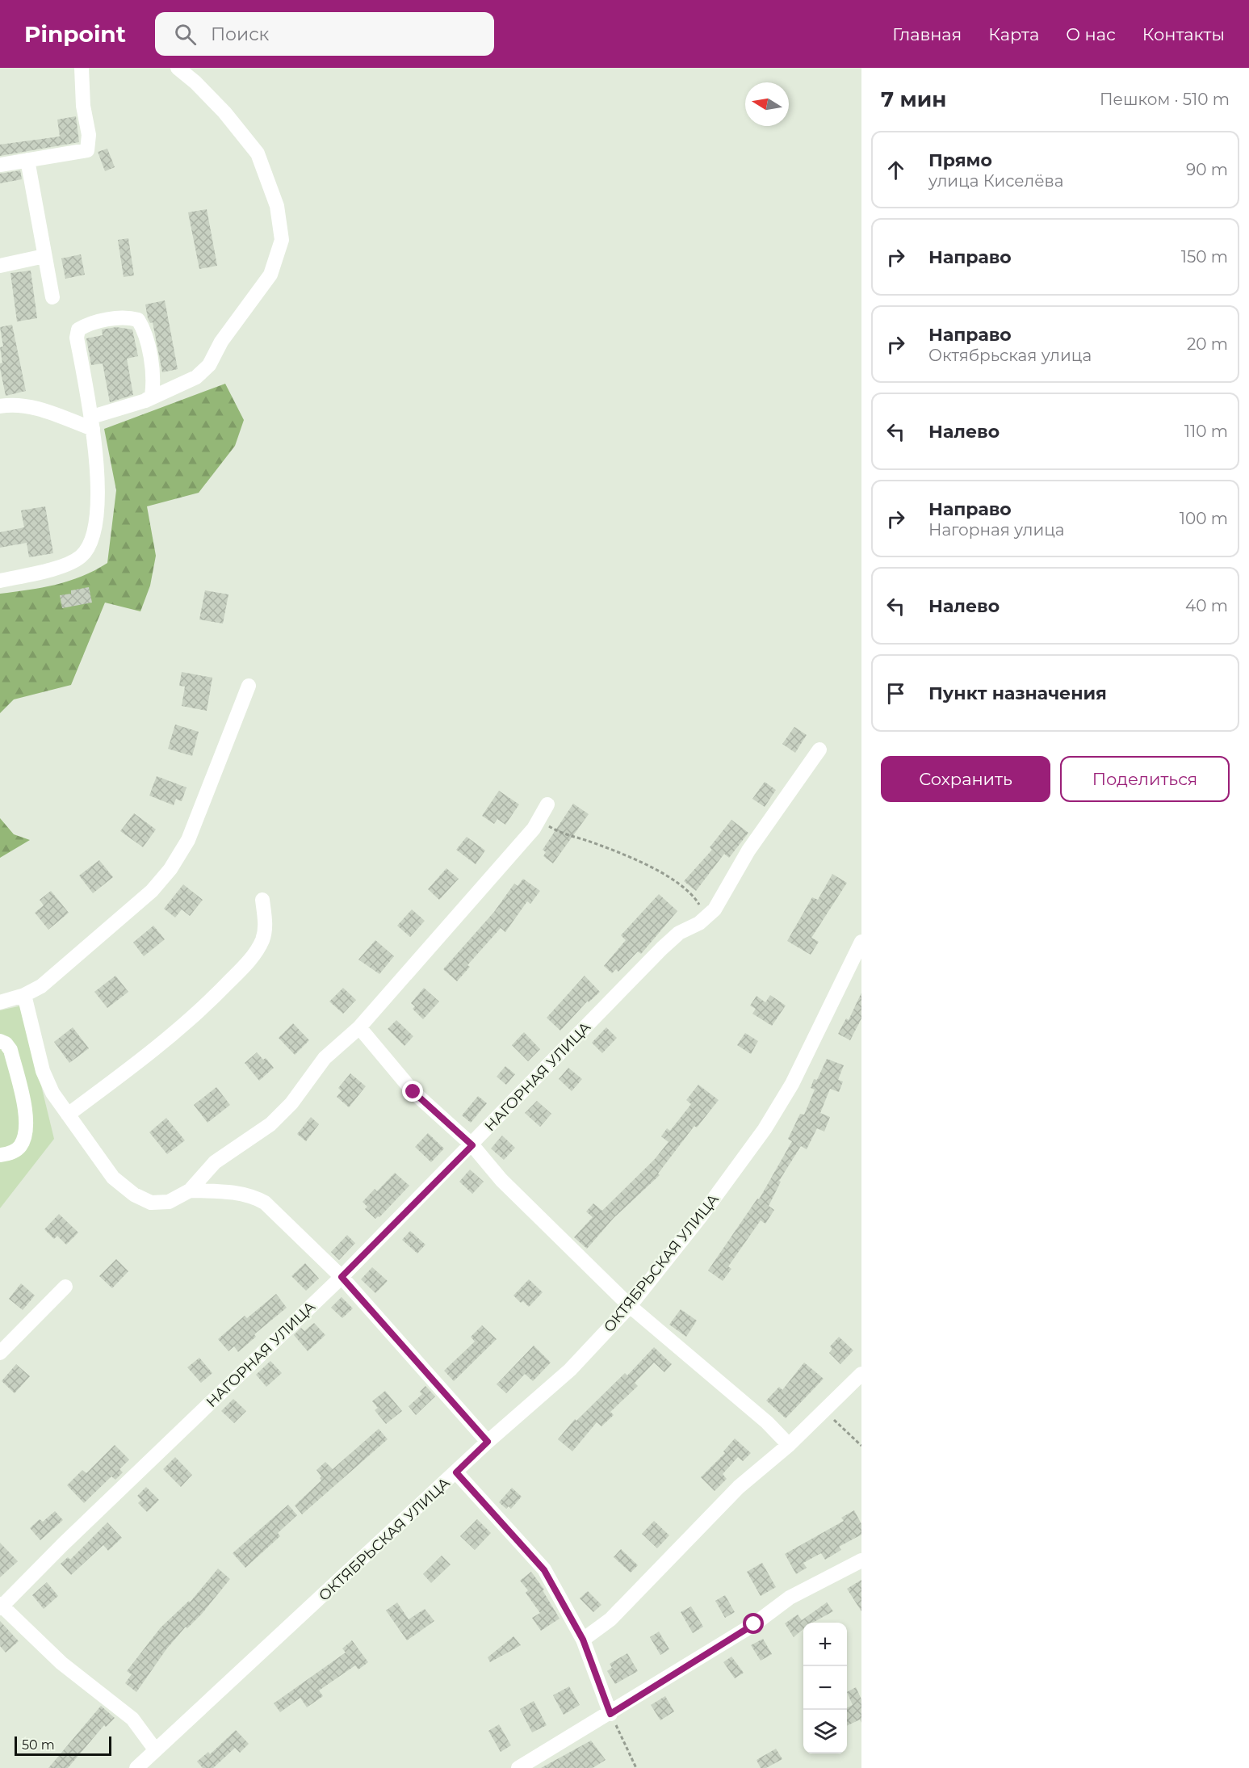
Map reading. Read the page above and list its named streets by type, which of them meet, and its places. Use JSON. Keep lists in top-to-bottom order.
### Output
{
  "streets": {
    "street": ["НАГОРНАЯ УЛИЦА", "ОКТЯБРЬСКАЯ УЛИЦА"]
  },
  "scale_bar": "50 m",
  "north": "left",
  "page": {
    "header": "Pinpoint",
    "search": "Поиск",
    "nav": [
      "Главная",
      "Карта",
      "О нас",
      "Контакты"
    ],
    "heading": ["7 мин", "Пешком · 510 m"],
    "list": [
      ["Прямо", "улица Киселёва", "90 m"],
      ["Направо", "150 m"],
      ["Направо", "Октябрьская улица", "20 m"],
      ["Налево", "110 m"],
      ["Направо", "Нагорная улица", "100 m"],
      ["Налево", "40 m"],
      "Пункт назначения"
    ],
    "buttons": ["Сохранить", "Поделиться"],
    "map_buttons": ["+", "−"],
    "scale": "50 m"
  }
}
